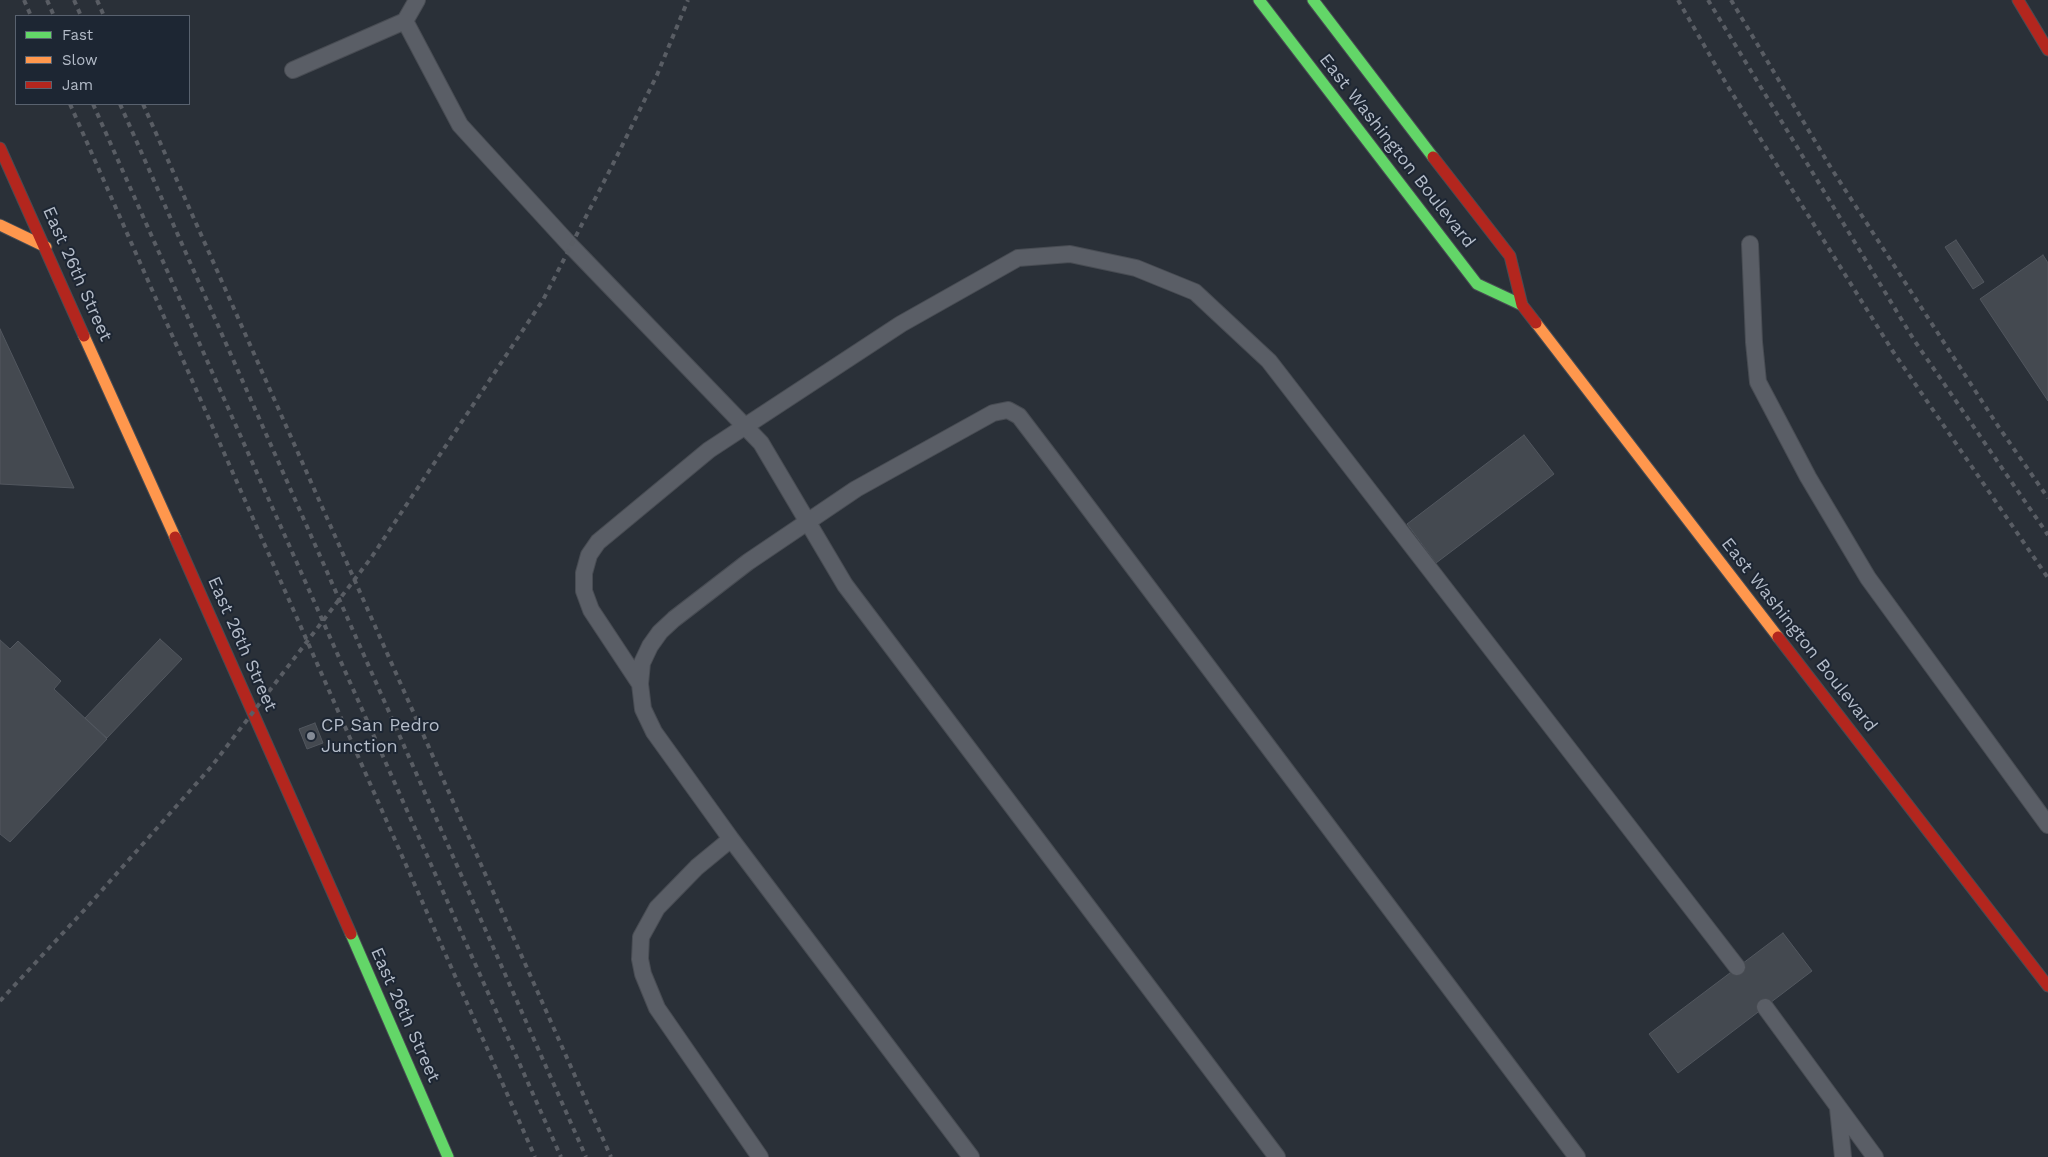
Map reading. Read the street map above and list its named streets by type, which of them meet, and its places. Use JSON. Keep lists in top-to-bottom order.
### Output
{
  "streets": {
    "main road": ["East Washington Boulevard", "East 26th Street"]
  },
  "places": ["CP San Pedro Junction"],
  "legend": ["Fast", "Slow", "Jam"]
}
